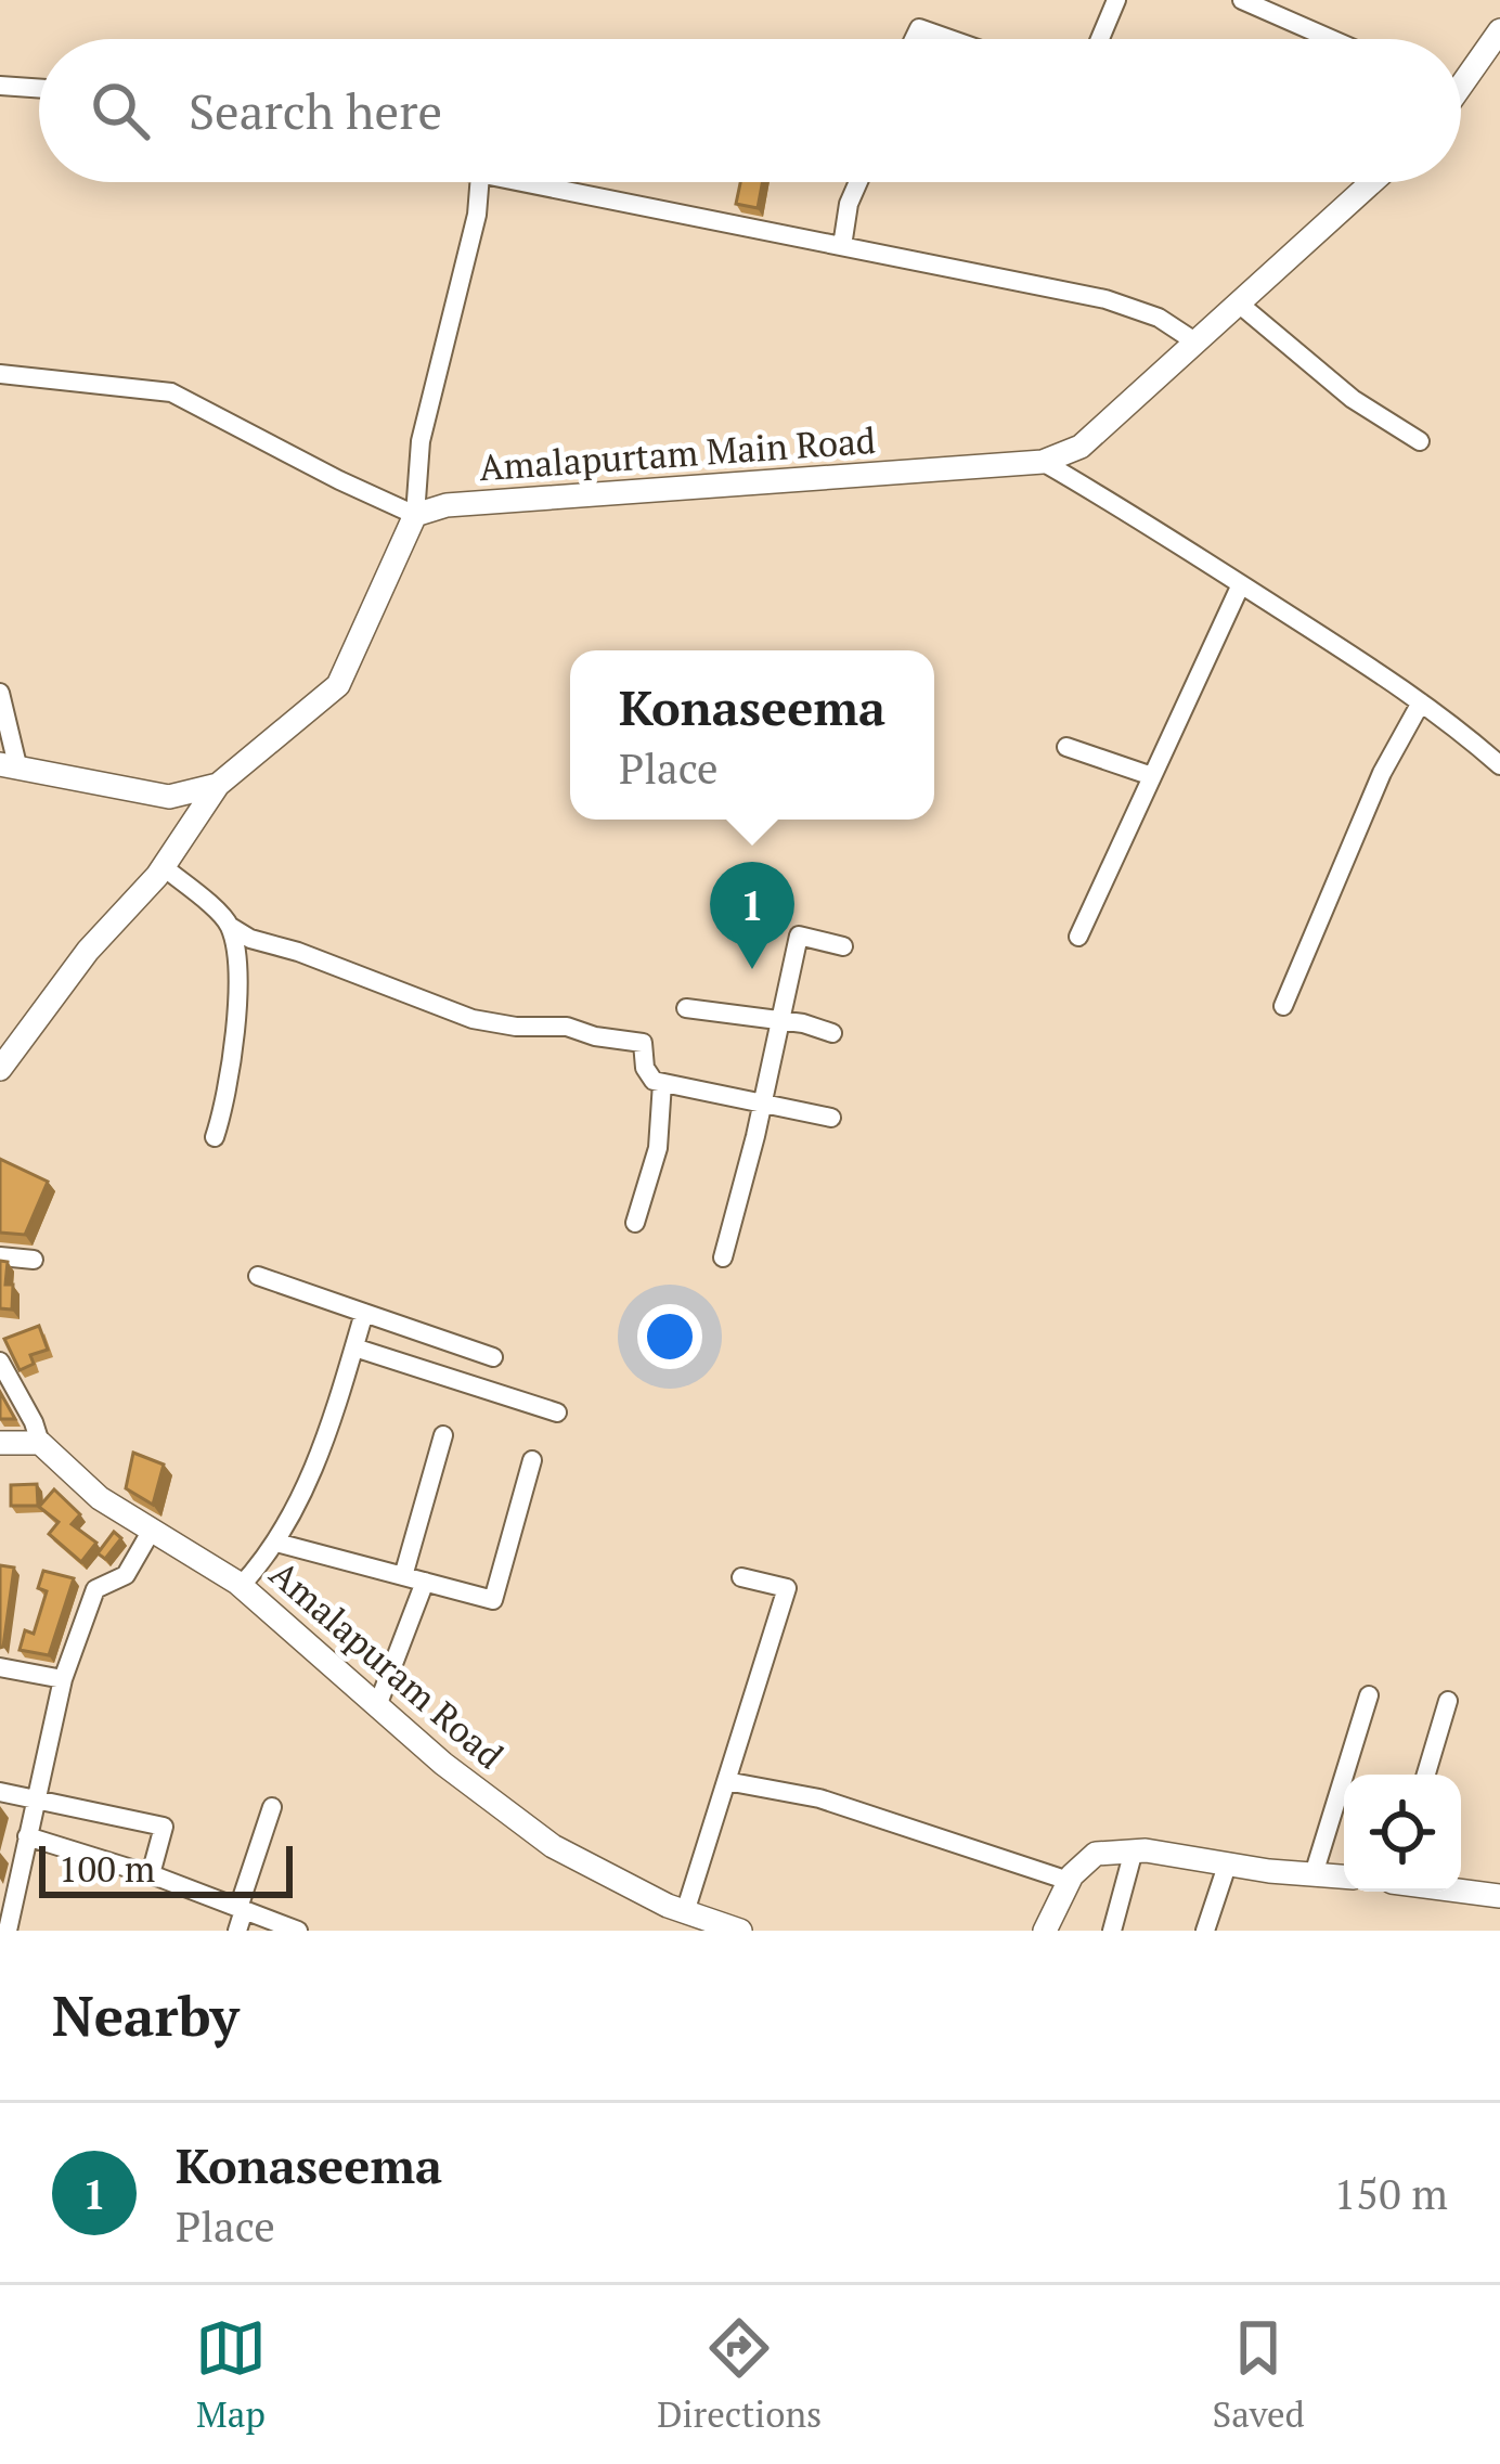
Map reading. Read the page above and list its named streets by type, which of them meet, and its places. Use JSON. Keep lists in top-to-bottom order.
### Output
{
  "streets": {
    "street": ["Amalapurtam Main Road", "Amalapuram Road"]
  },
  "scale_bar": "100 m",
  "page": {
    "search": "Search here",
    "popup": ["Konaseema", "Place"],
    "pins": "1",
    "scale": "100 m",
    "heading": "Nearby",
    "list": [
      {
        "mark": "1",
        "name": "Konaseema",
        "note": "Place",
        "value": "150 m"
      }
    ],
    "nav": ["Map", "Directions", "Saved"]
  }
}
